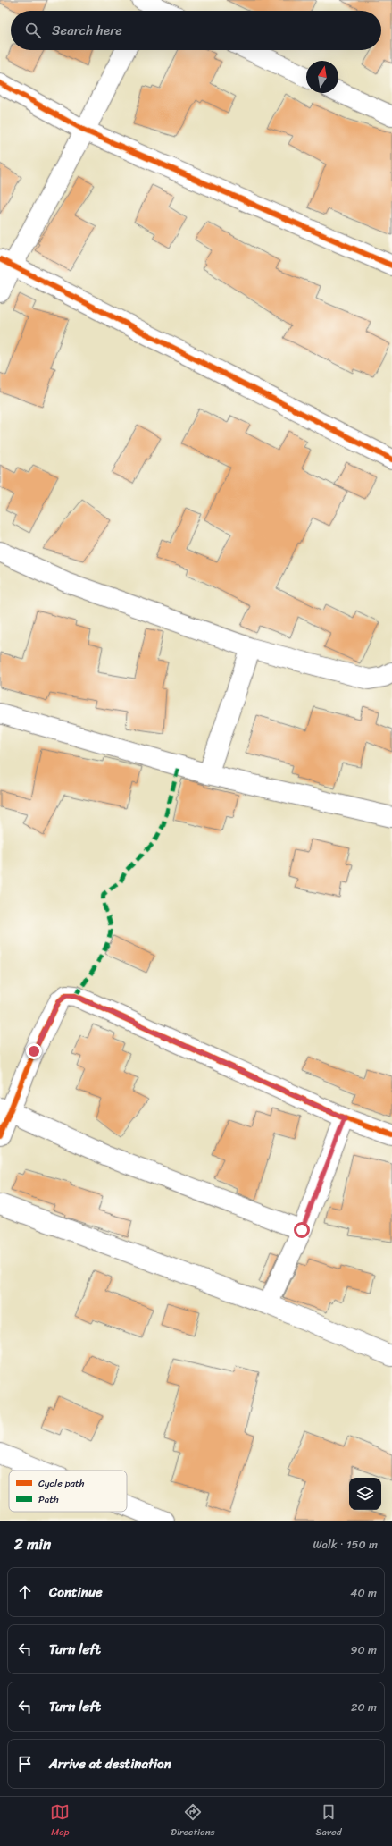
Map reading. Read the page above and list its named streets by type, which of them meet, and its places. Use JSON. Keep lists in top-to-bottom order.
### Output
{
  "legend": ["Cycle path", "Path"],
  "north": "top",
  "page": {
    "search": "Search here",
    "heading": ["2 min", "Walk · 150 m"],
    "list": [
      ["Continue", "40 m"],
      ["Turn left", "90 m"],
      ["Turn left", "20 m"],
      "Arrive at destination"
    ],
    "nav": ["Map", "Directions", "Saved"]
  }
}
